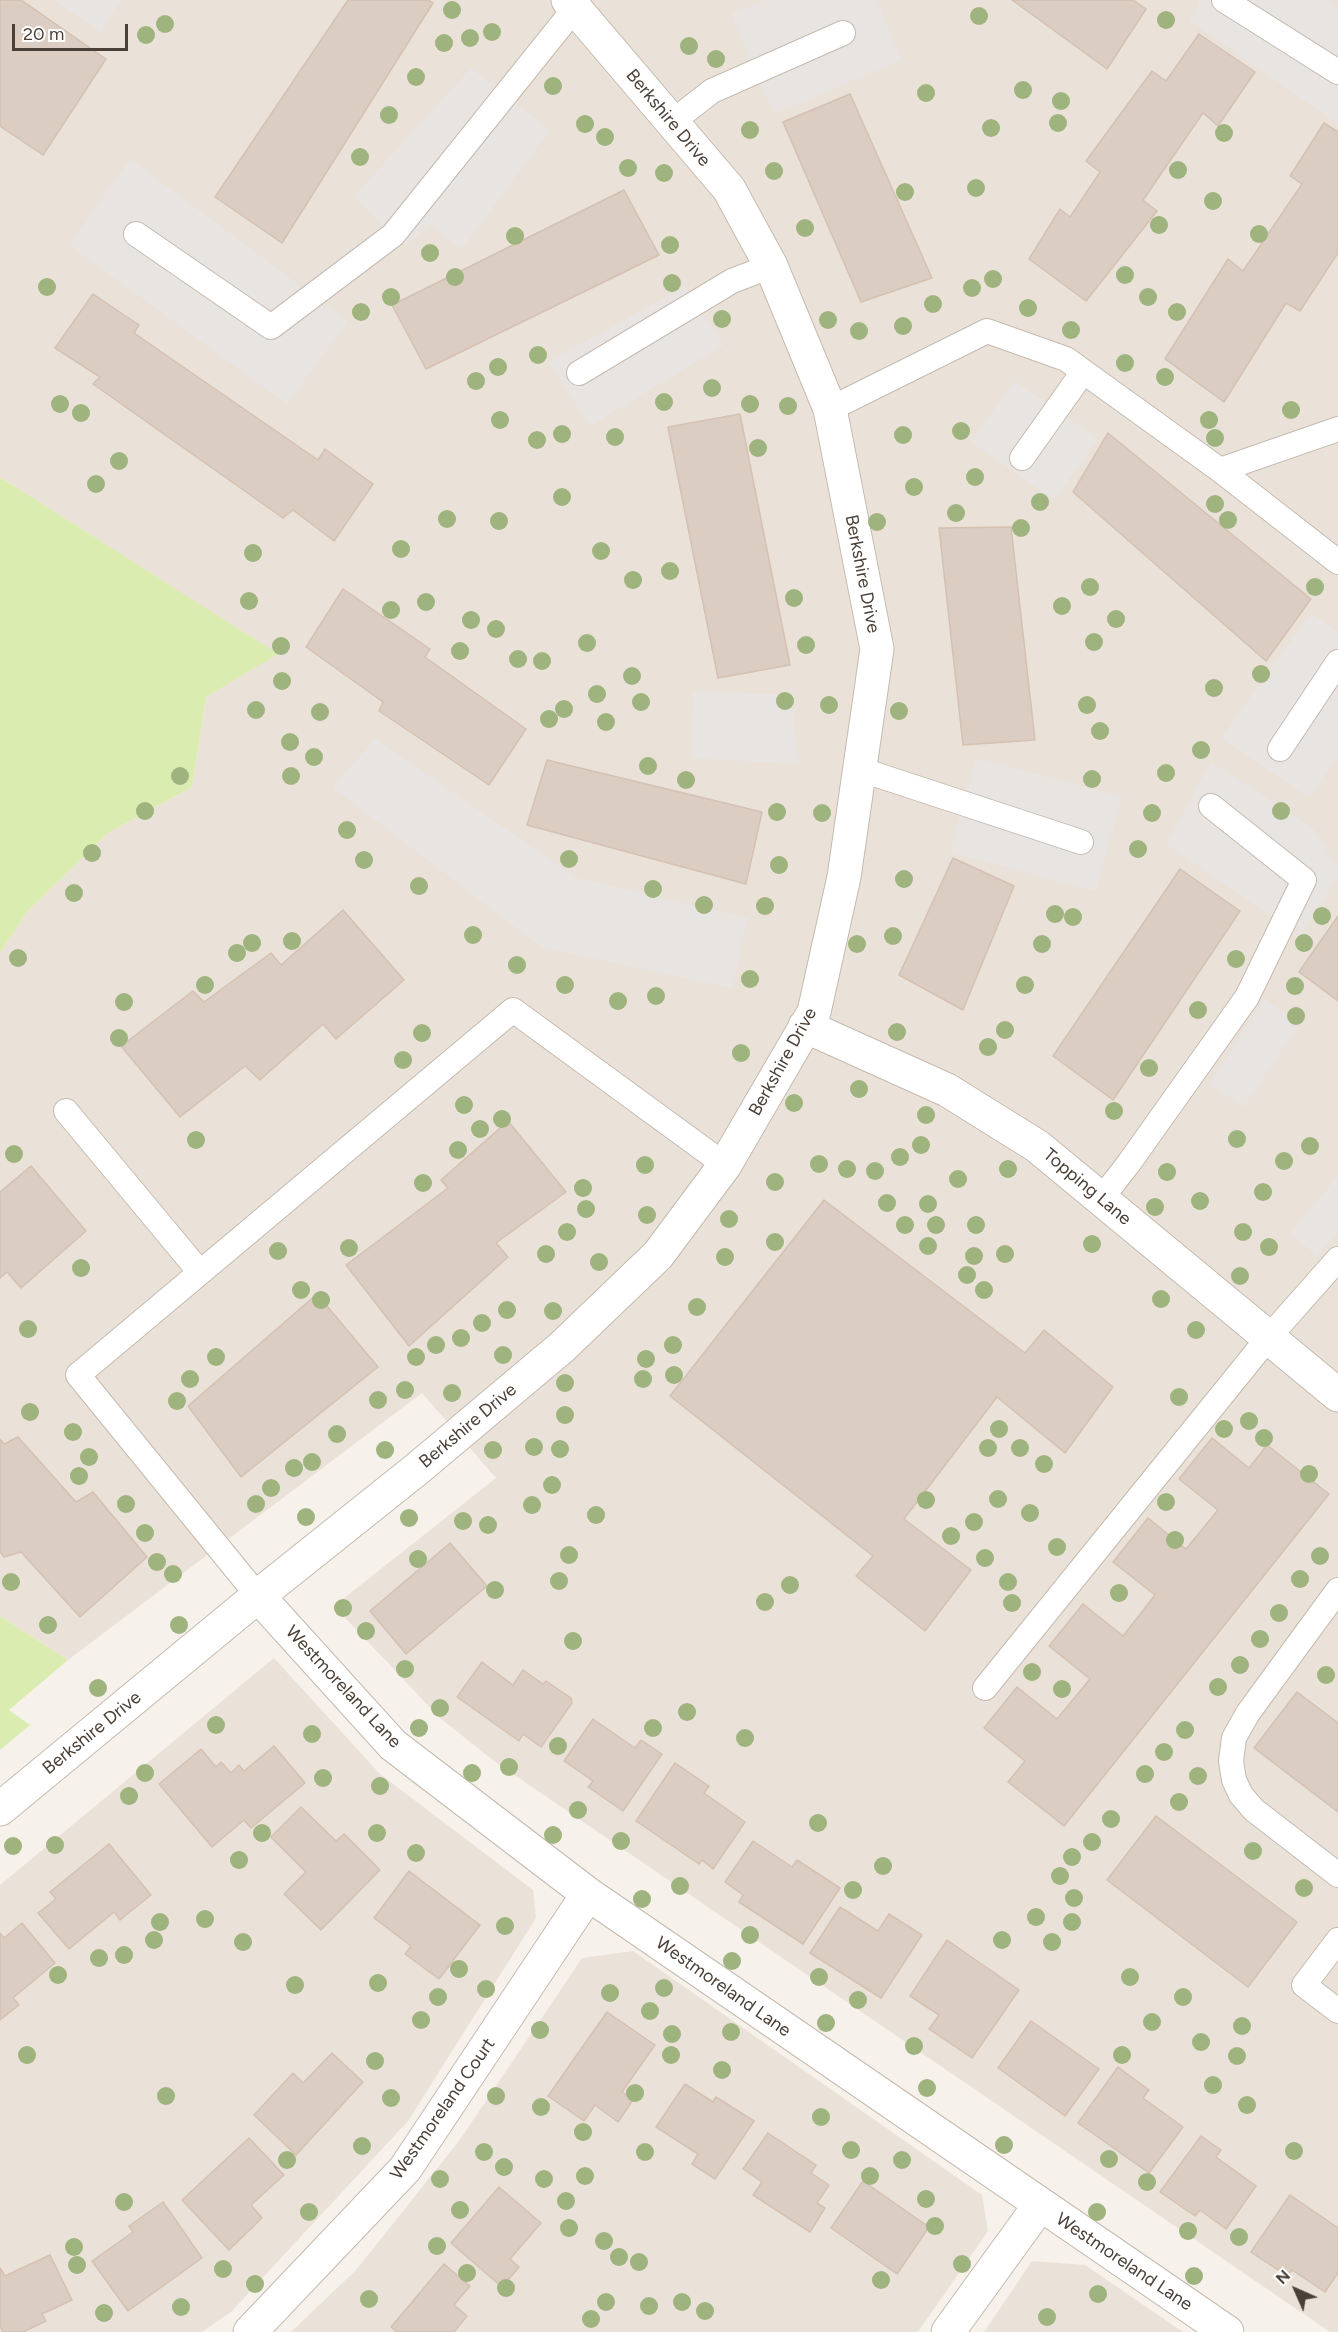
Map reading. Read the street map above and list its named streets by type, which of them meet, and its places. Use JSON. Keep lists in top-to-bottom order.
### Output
{
  "streets": {
    "street": [
      "Berkshire Drive",
      "Topping Lane",
      "Westmoreland Lane",
      "Westmoreland Court"
    ]
  },
  "crossings": [
    ["Berkshire Drive", "Topping Lane"],
    ["Berkshire Drive", "Westmoreland Lane"],
    ["Westmoreland Lane", "Westmoreland Court"]
  ],
  "scale_bar": "20 m",
  "north": "top left"
}
